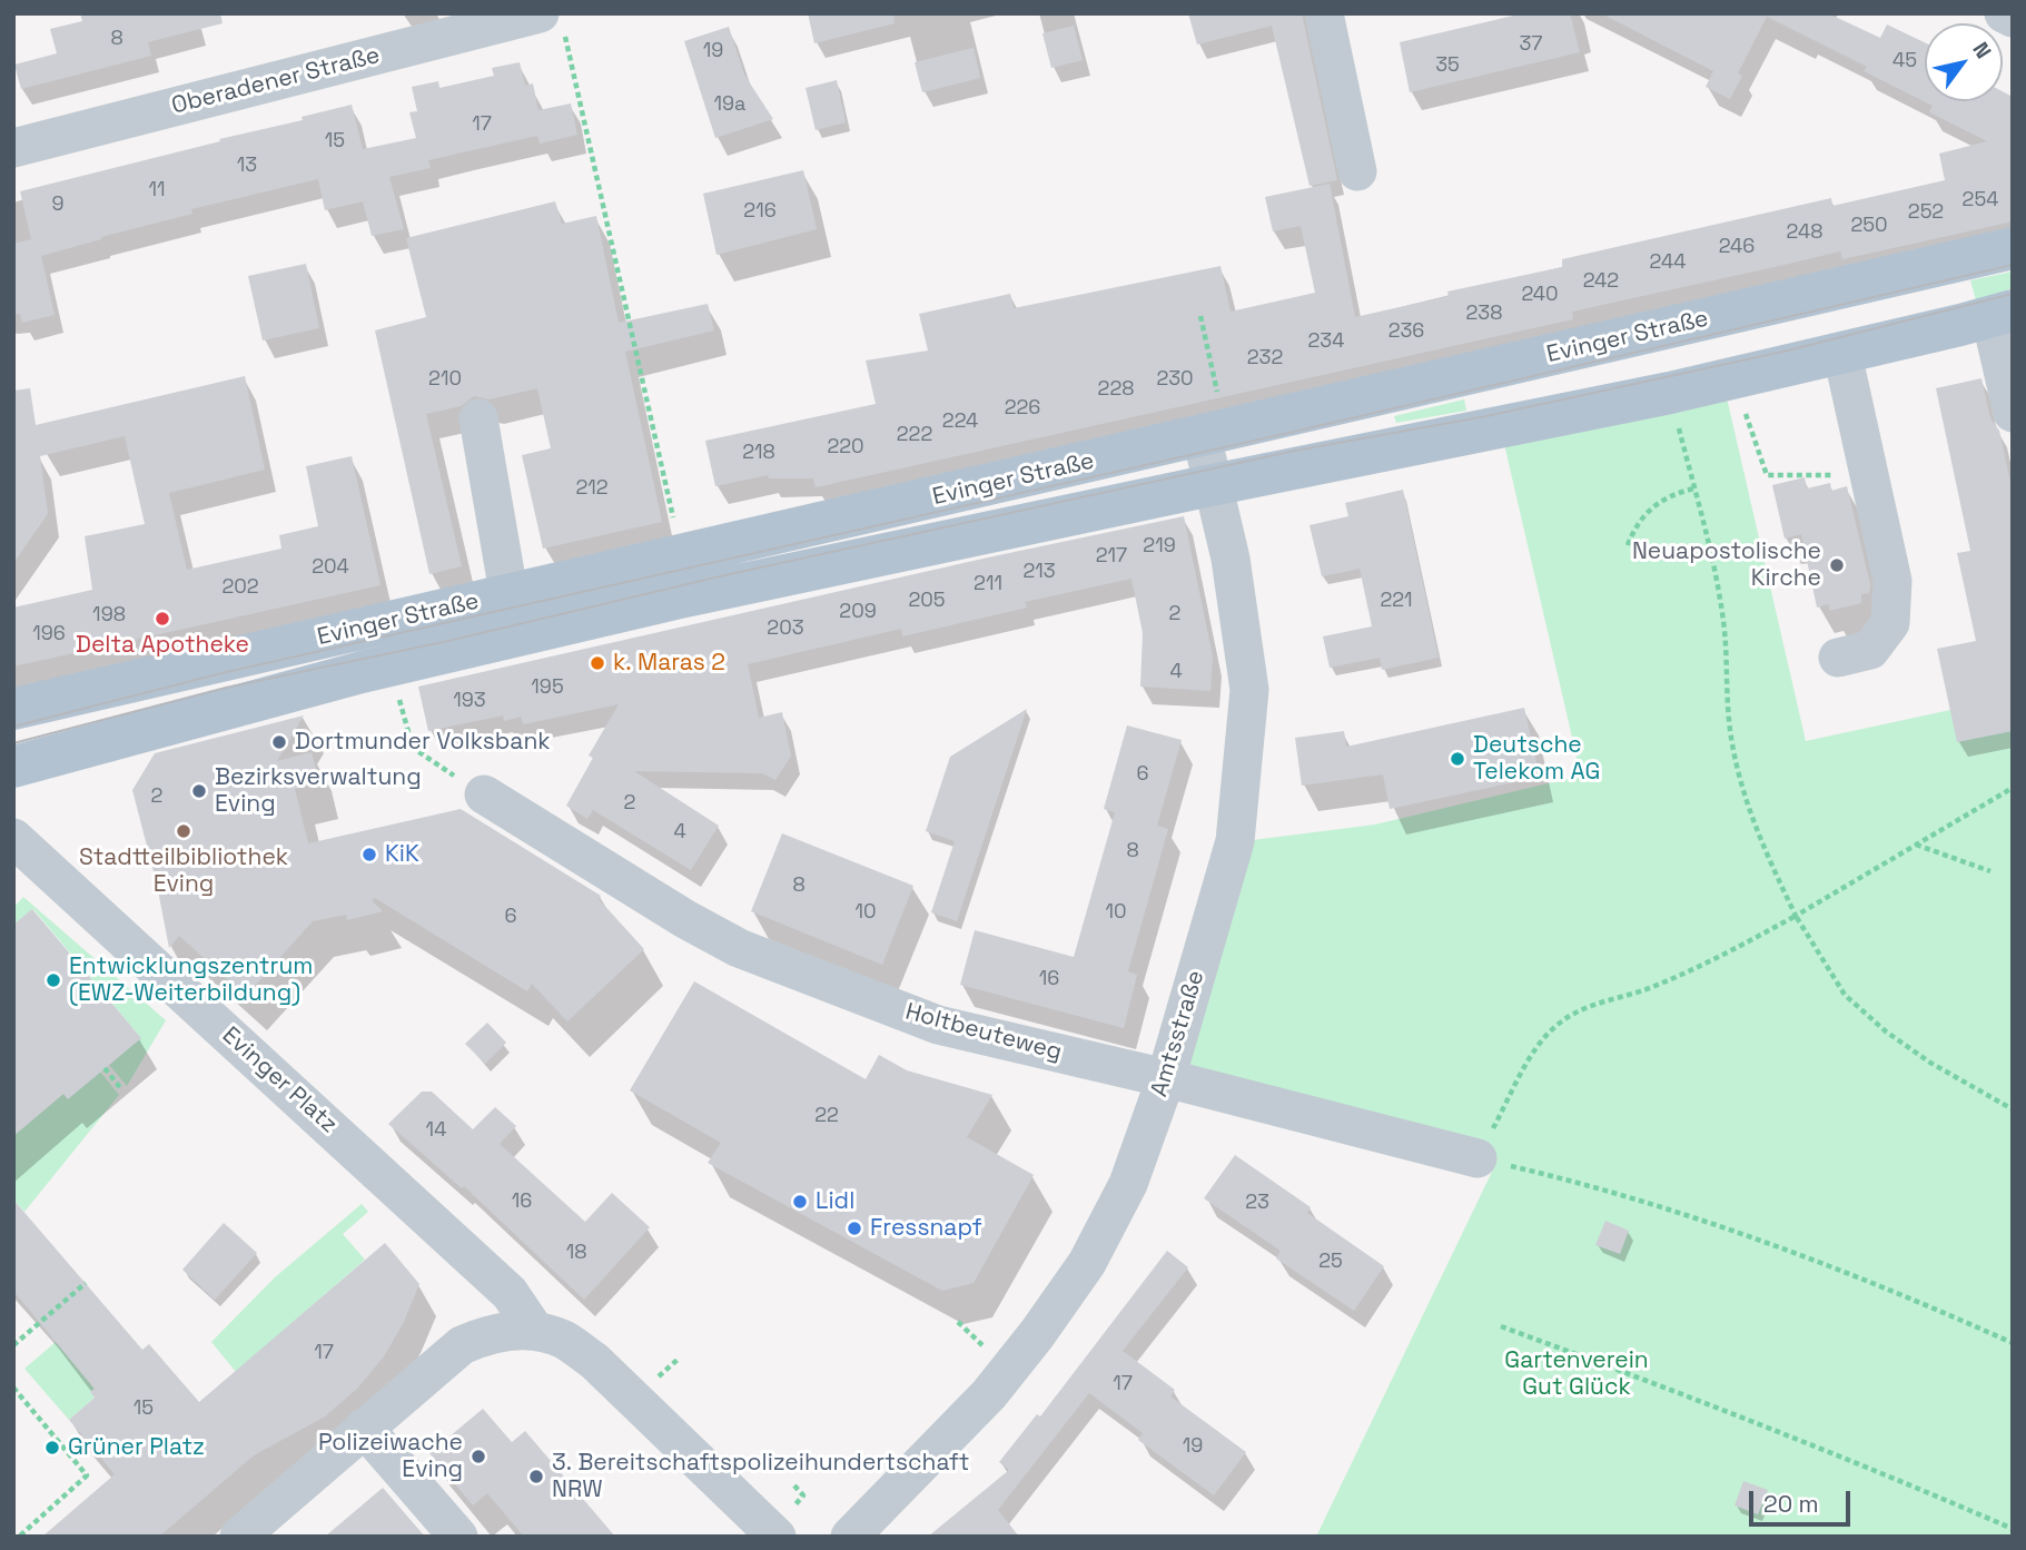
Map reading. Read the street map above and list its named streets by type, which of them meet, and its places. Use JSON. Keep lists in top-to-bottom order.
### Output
{
  "streets": {
    "main road": ["Evinger Straße"],
    "street": [
      "Oberadener Straße",
      "Holtbeuteweg",
      "Amtsstraße",
      "Evinger Platz"
    ]
  },
  "crossings": [
    ["Evinger Straße", "Amtsstraße"],
    ["Holtbeuteweg", "Amtsstraße"]
  ],
  "parks": ["Gartenverein Gut Glück"],
  "places": [
    "Neuapostolische Kirche",
    "Delta Apotheke",
    "k. Maras 2",
    "Dortmunder Volksbank",
    "Deutsche Telekom AG",
    "Bezirksverwaltung Eving",
    "Stadtteilbibliothek Eving",
    "KiK",
    "Entwicklungszentrum (EWZ-Weiterbildung)",
    "Lidl",
    "Fressnapf",
    "Grüner Platz",
    "Polizeiwache Eving",
    "3. Bereitschaftspolizeihundertschaft NRW"
  ],
  "house_numbers": [
    "8",
    "37",
    "19",
    "45",
    "35",
    "19a",
    "17",
    "15",
    "13",
    "11",
    "254",
    "9",
    "216",
    "252",
    "250",
    "248",
    "246",
    "244",
    "242",
    "240",
    "238",
    "236",
    "234",
    "232",
    "210",
    "230",
    "228",
    "226",
    "224",
    "222",
    "220",
    "218",
    "212",
    "219",
    "217",
    "204",
    "213",
    "211",
    "202",
    "205",
    "221",
    "209",
    "2",
    "198",
    "203",
    "196",
    "4",
    "195",
    "193",
    "6",
    "2",
    "2",
    "4",
    "8",
    "8",
    "10",
    "10",
    "6",
    "16",
    "22",
    "14",
    "16",
    "23",
    "18",
    "25",
    "17",
    "17",
    "15",
    "19"
  ],
  "scale_bar": "20 m",
  "north": "top right"
}
